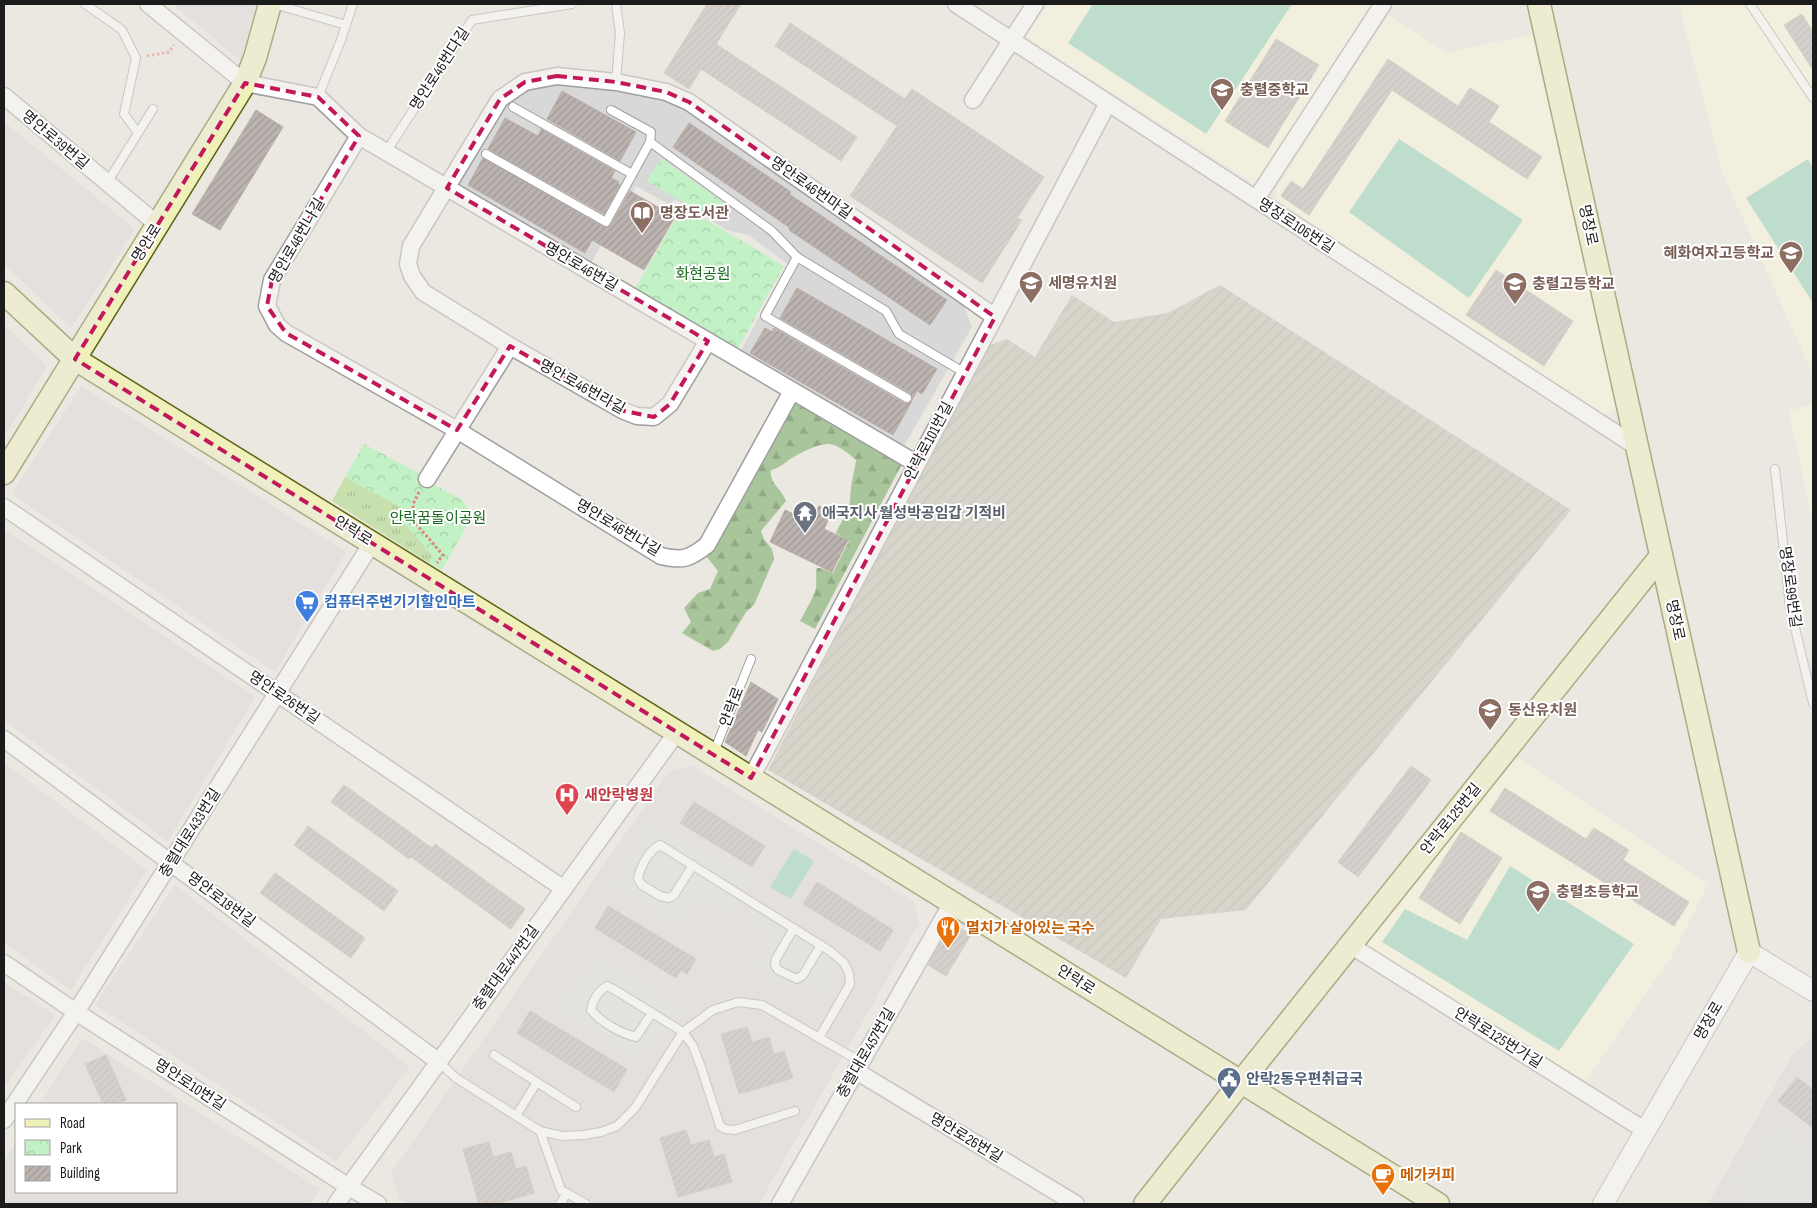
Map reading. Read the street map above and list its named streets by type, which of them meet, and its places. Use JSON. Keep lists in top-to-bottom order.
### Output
{
  "streets": {
    "main road": [
      "명장로",
      "명안로",
      "안락로",
      "안락로125번길"
    ],
    "street": [
      "명안로39번길",
      "명안로46번마길",
      "명장로106번길",
      "명안로46번나길",
      "명안로46번길",
      "명안로46번라길",
      "안락로101번길",
      "명안로26번길",
      "충렬대로433번길",
      "명안로18번길",
      "충렬대로447번길",
      "안락로125번가길",
      "충렬대로457번길",
      "명안로10번길"
    ],
    "lane": ["명안로46번다길", "명장로99번길"]
  },
  "crossings": [
    ["명안로46번다길", "명안로46번길"],
    ["명안로39번길", "명안로"],
    ["명안로46번마길", "명안로46번길"],
    ["명안로46번마길", "명안로46번라길"],
    ["명안로46번마길", "안락로101번길"],
    ["명장로", "명장로106번길"],
    ["명장로", "안락로125번길"],
    ["명장로", "안락로125번가길"],
    ["명장로106번길", "안락로101번길"],
    ["명안로46번나길", "명안로46번길"],
    ["명안로", "안락로"],
    ["명안로46번길", "명안로46번라길"],
    ["명안로46번길", "안락로101번길"],
    ["안락로101번길", "안락로"],
    ["안락로", "안락로125번길"],
    ["안락로", "충렬대로433번길"],
    ["안락로", "충렬대로447번길"],
    ["안락로", "충렬대로457번길"],
    ["명안로26번길", "충렬대로433번길"],
    ["명안로26번길", "충렬대로447번길"],
    ["명안로26번길", "충렬대로457번길"],
    ["안락로125번길", "안락로125번가길"],
    ["충렬대로433번길", "명안로18번길"],
    ["충렬대로433번길", "명안로10번길"],
    ["명안로18번길", "충렬대로447번길"],
    ["충렬대로447번길", "명안로10번길"]
  ],
  "parks": ["화현공원", "안락꿈돌이공원"],
  "places": {
    "school or university": [
      "충렬중학교",
      "혜화여자고등학교",
      "세명유치원",
      "충렬고등학교",
      "동산유치원",
      "충렬초등학교"
    ],
    "library": ["명장도서관"],
    "temple": ["애국지사 월성박공임갑 기적비"],
    "supermarket": ["컴퓨터주변기기할인마트"],
    "hospital": ["새안락병원"],
    "restaurant": ["멸치가 살아있는 국수"],
    "public building": ["안락2동우편취급국"],
    "cafe": ["메가커피"]
  },
  "legend": ["Road", "Park", "Building"]
}
